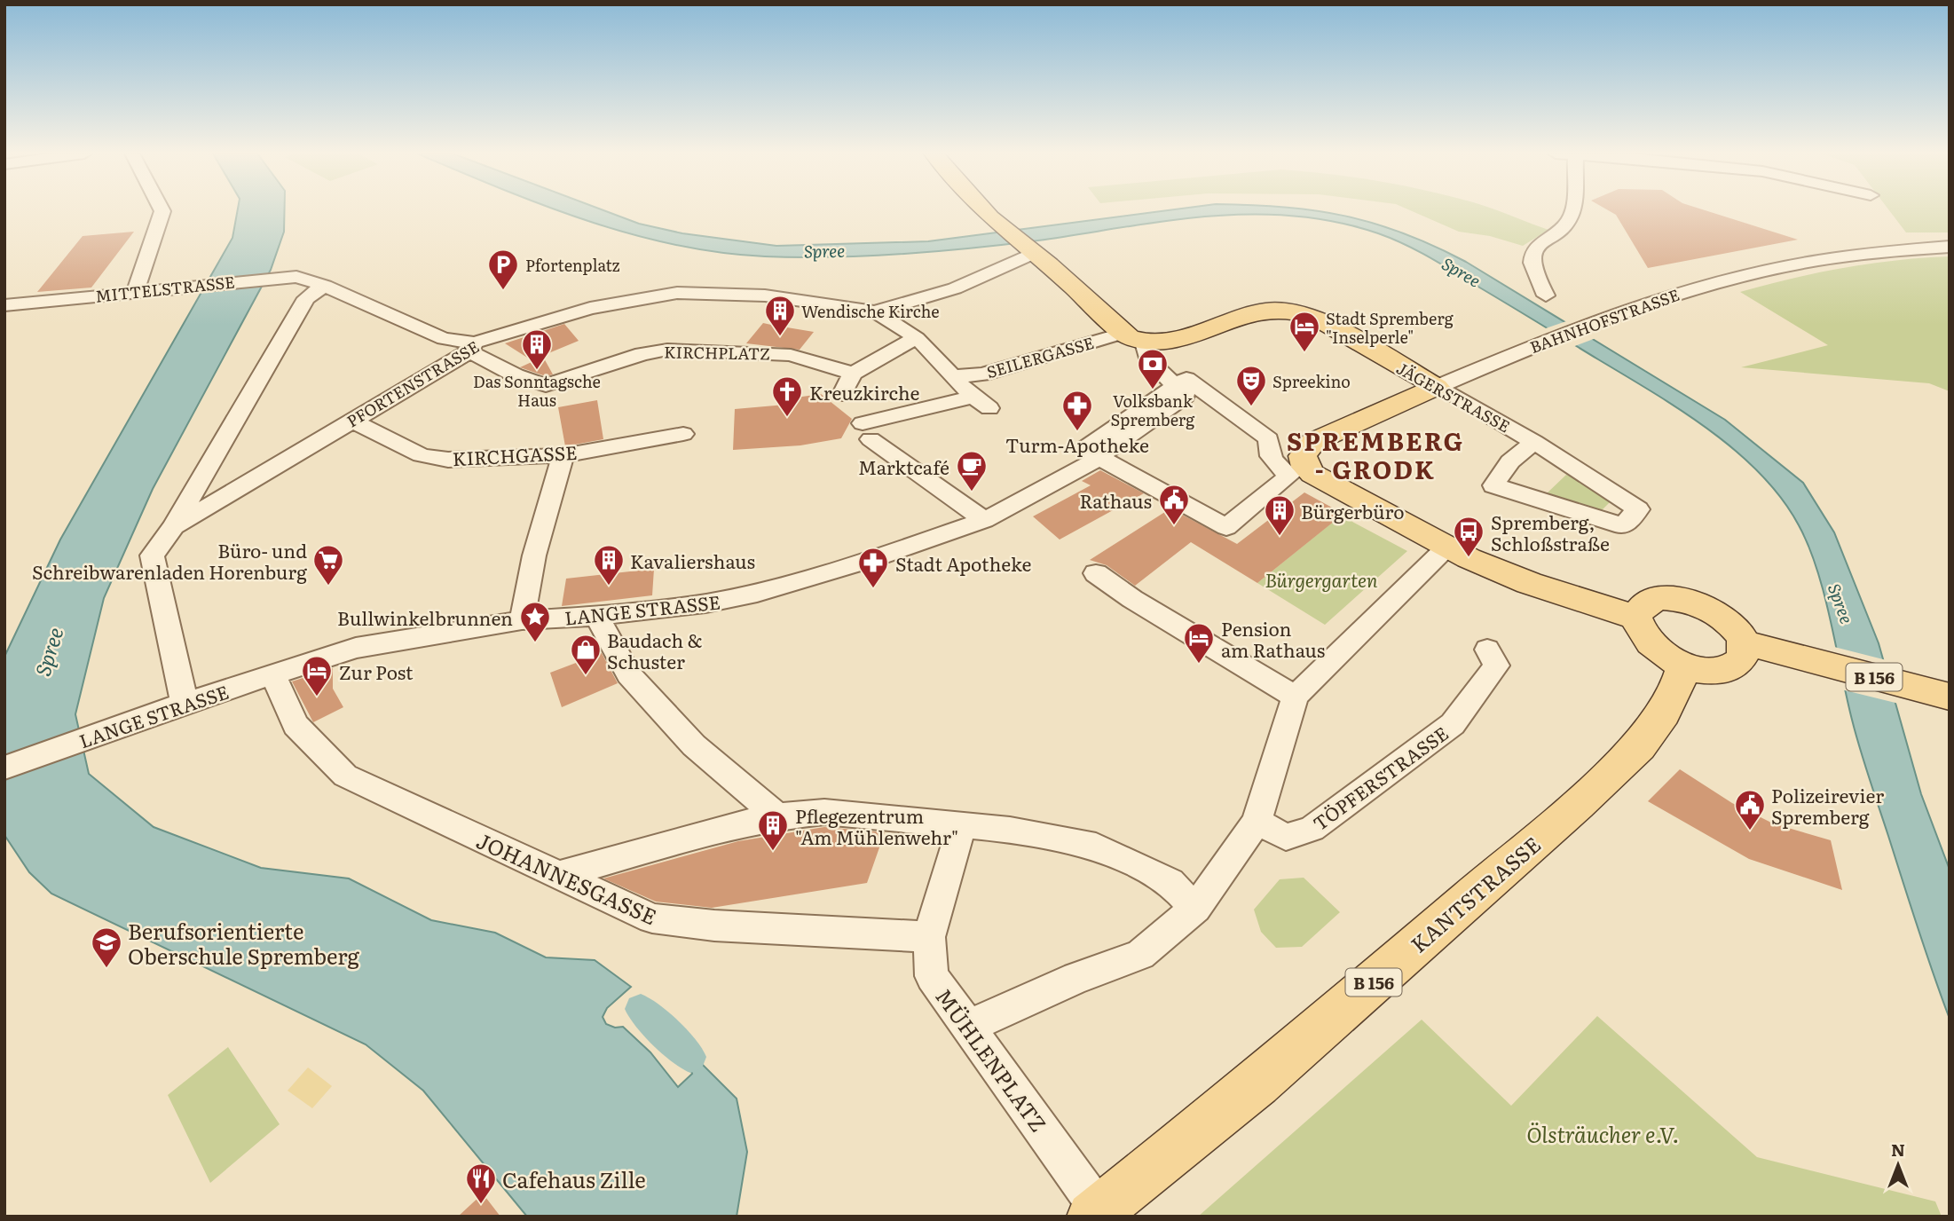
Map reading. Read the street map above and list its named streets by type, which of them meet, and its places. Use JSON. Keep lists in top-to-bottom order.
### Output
{
  "streets": {
    "main road": [
      "BAHNHOFSTRASSE",
      "JÄGERSTRASSE",
      "B 156",
      "KANTSTRASSE"
    ],
    "street": [
      "MITTELSTRASSE",
      "KIRCHPLATZ",
      "SEILERGASSE",
      "PFORTENSTRASSE",
      "KIRCHGASSE",
      "LANGE STRASSE",
      "TÖPFERSTRASSE",
      "JOHANNESGASSE",
      "MÜHLENPLATZ"
    ]
  },
  "crossings": [
    ["MITTELSTRASSE", "KIRCHPLATZ"],
    ["MITTELSTRASSE", "PFORTENSTRASSE"],
    ["BAHNHOFSTRASSE", "JÄGERSTRASSE"],
    ["KIRCHPLATZ", "PFORTENSTRASSE"],
    ["SEILERGASSE", "JÄGERSTRASSE"],
    ["SEILERGASSE", "LANGE STRASSE"],
    ["PFORTENSTRASSE", "KIRCHGASSE"],
    ["LANGE STRASSE", "JOHANNESGASSE"],
    ["JOHANNESGASSE", "MÜHLENPLATZ"],
    ["KANTSTRASSE", "MÜHLENPLATZ"]
  ],
  "districts": ["SPREMBERG - GRODK"],
  "water": ["Spree"],
  "parks": ["Bürgergarten", "Ölsträucher e.V."],
  "places": {
    "parking": ["Pfortenplatz"],
    "building": [
      "Wendische Kirche",
      "Das Sonntagsche Haus",
      "Bürgerbüro",
      "Kavaliershaus",
      "Pflegezentrum \"Am Mühlenwehr\""
    ],
    "hotel": ["Stadt Spremberg \"Inselperle\"", "Pension am Rathaus", "Zur Post"],
    "bank": ["Volksbank Spremberg"],
    "theatre": ["Spreekino"],
    "church": ["Kreuzkirche"],
    "pharmacy": ["Turm-Apotheke", "Stadt Apotheke"],
    "cafe": ["Marktcafé"],
    "public building": ["Rathaus", "Polizeirevier Spremberg"],
    "bus stop": ["Spremberg, Schloßstraße"],
    "supermarket": ["Büro- und Schreibwarenladen Horenburg"],
    "place": ["Bullwinkelbrunnen"],
    "shop": ["Baudach & Schuster"],
    "school or university": ["Berufsorientierte Oberschule Spremberg"],
    "restaurant": ["Cafehaus Zille"]
  },
  "north": "top"
}
